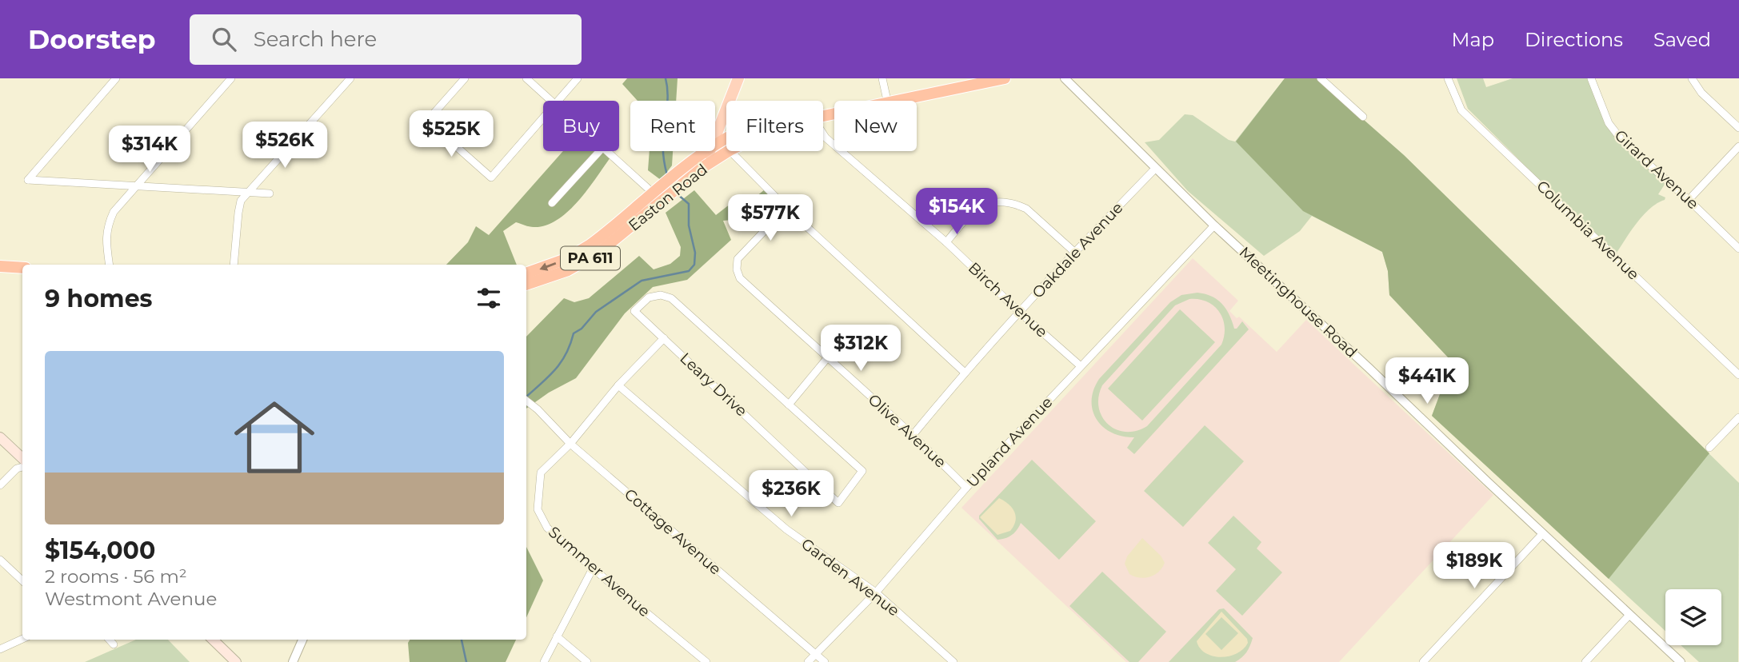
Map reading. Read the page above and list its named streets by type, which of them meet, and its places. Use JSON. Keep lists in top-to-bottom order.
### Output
{
  "streets": {
    "highway": ["Easton Road", "PA 611"],
    "street": [
      "Girard Avenue",
      "Columbia Avenue",
      "Oakdale Avenue",
      "Birch Avenue",
      "Meetinghouse Road",
      "Leary Drive",
      "Olive Avenue",
      "Upland Avenue",
      "Cottage Avenue",
      "Summer Avenue",
      "Garden Avenue"
    ]
  },
  "crossings": [
    ["Oakdale Avenue", "Birch Avenue"],
    ["Oakdale Avenue", "Meetinghouse Road"],
    ["Oakdale Avenue", "Olive Avenue"],
    ["Birch Avenue", "Upland Avenue"],
    ["Meetinghouse Road", "Upland Avenue"],
    ["Leary Drive", "Summer Avenue"],
    ["Olive Avenue", "Upland Avenue"],
    ["Upland Avenue", "Cottage Avenue"],
    ["Upland Avenue", "Garden Avenue"],
    ["Cottage Avenue", "Summer Avenue"],
    ["Summer Avenue", "Garden Avenue"]
  ],
  "page": {
    "header": "Doorstep",
    "search": "Search here",
    "nav": ["Map", "Directions", "Saved"],
    "chip": [
      "Buy",
      "Rent",
      "Filters",
      "New"
    ],
    "price": [
      "$525K",
      "$526K",
      "$314K",
      "$154K",
      "$577K",
      "$312K",
      "$441K",
      "$236K",
      "$189K"
    ],
    "heading": "9 homes",
    "list": [
      {
        "name": "$154,000",
        "note": "2 rooms · 56 m² · Westmont Avenue"
      }
    ]
  }
}
